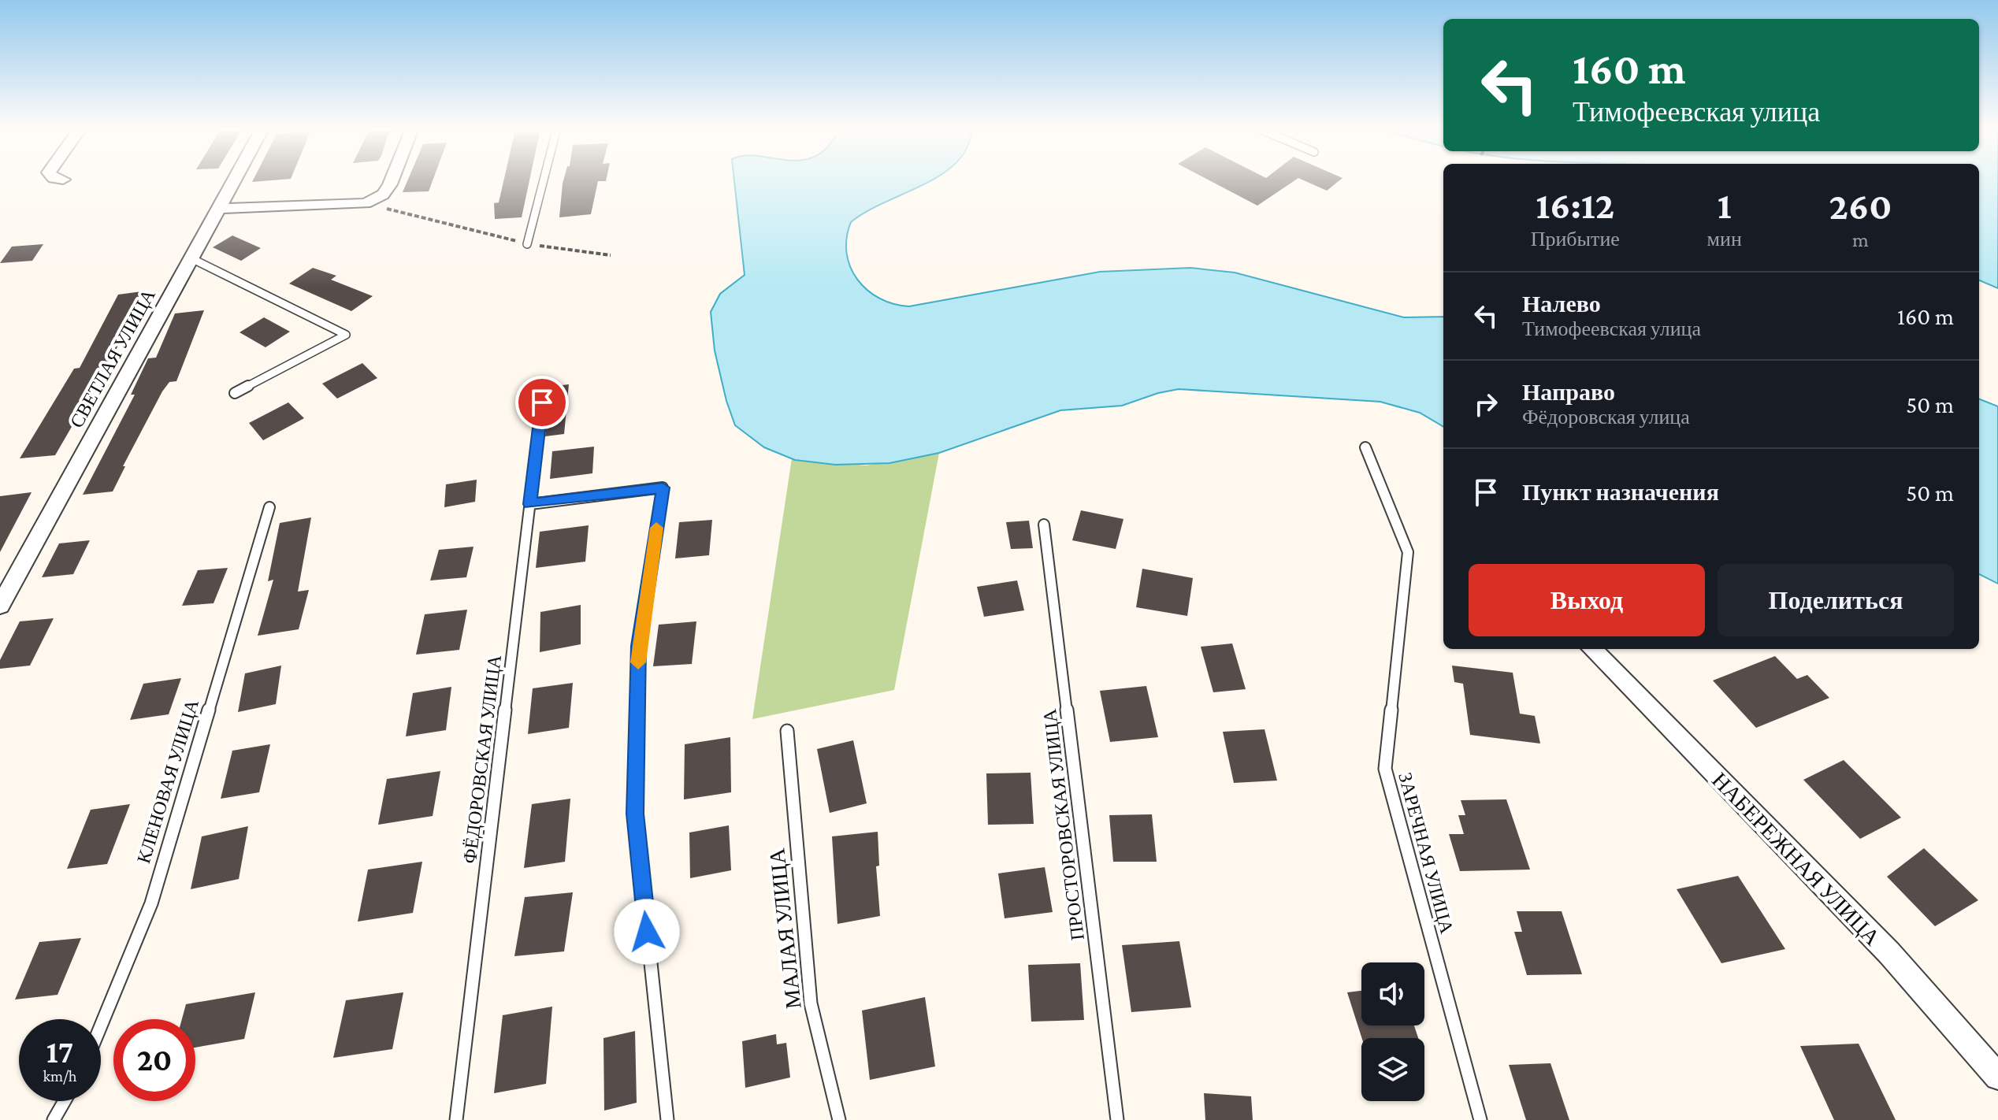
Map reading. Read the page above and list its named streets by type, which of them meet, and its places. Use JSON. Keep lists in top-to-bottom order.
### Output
{
  "streets": {
    "street": ["СВЕТЛАЯ УЛИЦА", "НАБЕРЕЖНАЯ УЛИЦА"],
    "lane": [
      "ФЁДОРОВСКАЯ УЛИЦА",
      "КЛЕНОВАЯ УЛИЦА",
      "ПРОСТОРОВСКАЯ УЛИЦА",
      "ЗАРЕЧНАЯ УЛИЦА",
      "МАЛАЯ УЛИЦА"
    ]
  },
  "page": {
    "turn": ["160 m", "Тимофеевская улица"],
    "eta": [
      "16:12",
      "Прибытие",
      "1",
      "мин",
      "260",
      "m"
    ],
    "list": [
      {
        "name": "Налево",
        "note": "Тимофеевская улица",
        "value": "160 m"
      },
      {
        "name": "Направо",
        "note": "Фёдоровская улица",
        "value": "50 m"
      },
      {
        "name": "Пункт назначения",
        "value": "50 m"
      }
    ],
    "buttons": ["Выход", "Поделиться"],
    "speed": "17 km/h",
    "limit": "20"
  }
}
